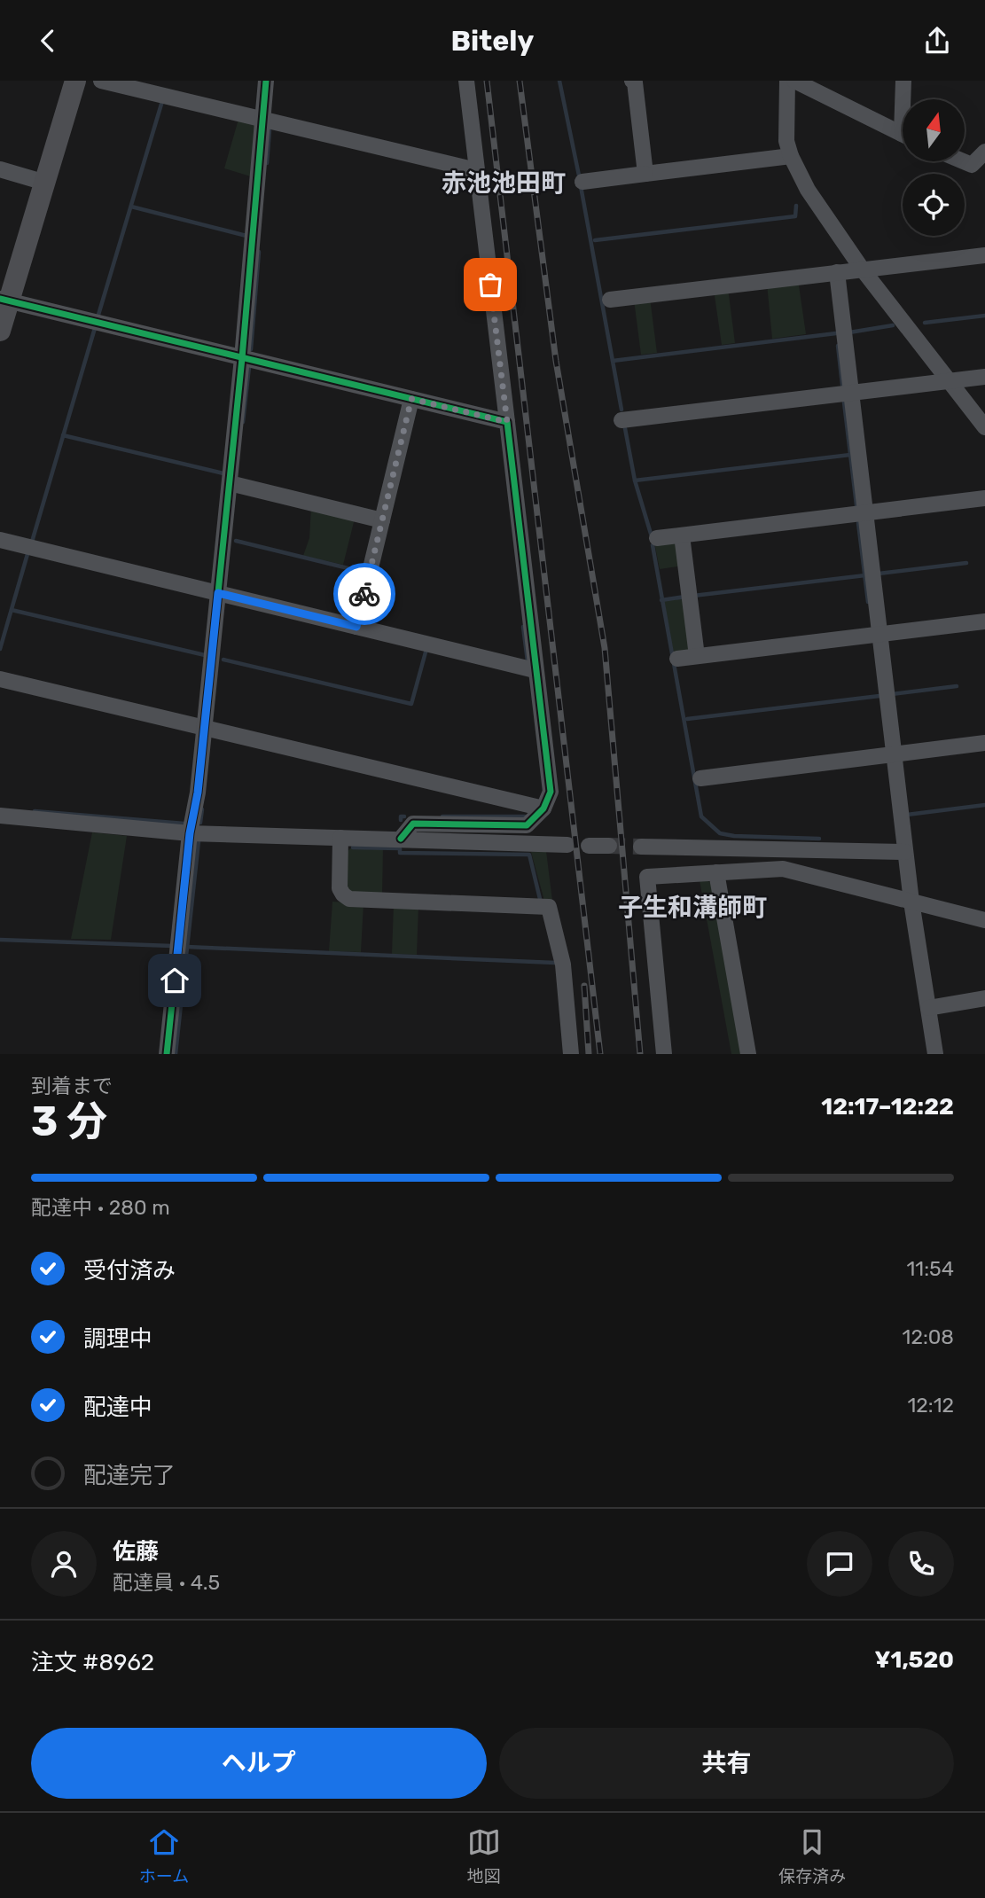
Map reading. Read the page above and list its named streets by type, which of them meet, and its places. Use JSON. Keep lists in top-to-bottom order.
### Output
{
  "districts": ["赤池池田町", "子生和溝師町"],
  "north": "top",
  "page": {
    "header": "Bitely",
    "heading": ["3 分", "到着まで", "12:17–12:22"],
    "panel": [
      "佐藤",
      "配達員 · 4.5",
      "注文 #8962",
      "¥1,520"
    ],
    "bar": "配達中 · 280 m",
    "list": [
      ["受付済み", "11:54"],
      ["調理中", "12:08"],
      ["配達中", "12:12"],
      "配達完了"
    ],
    "buttons": ["ヘルプ", "共有"],
    "tabs": ["ホーム", "地図", "保存済み"]
  }
}
